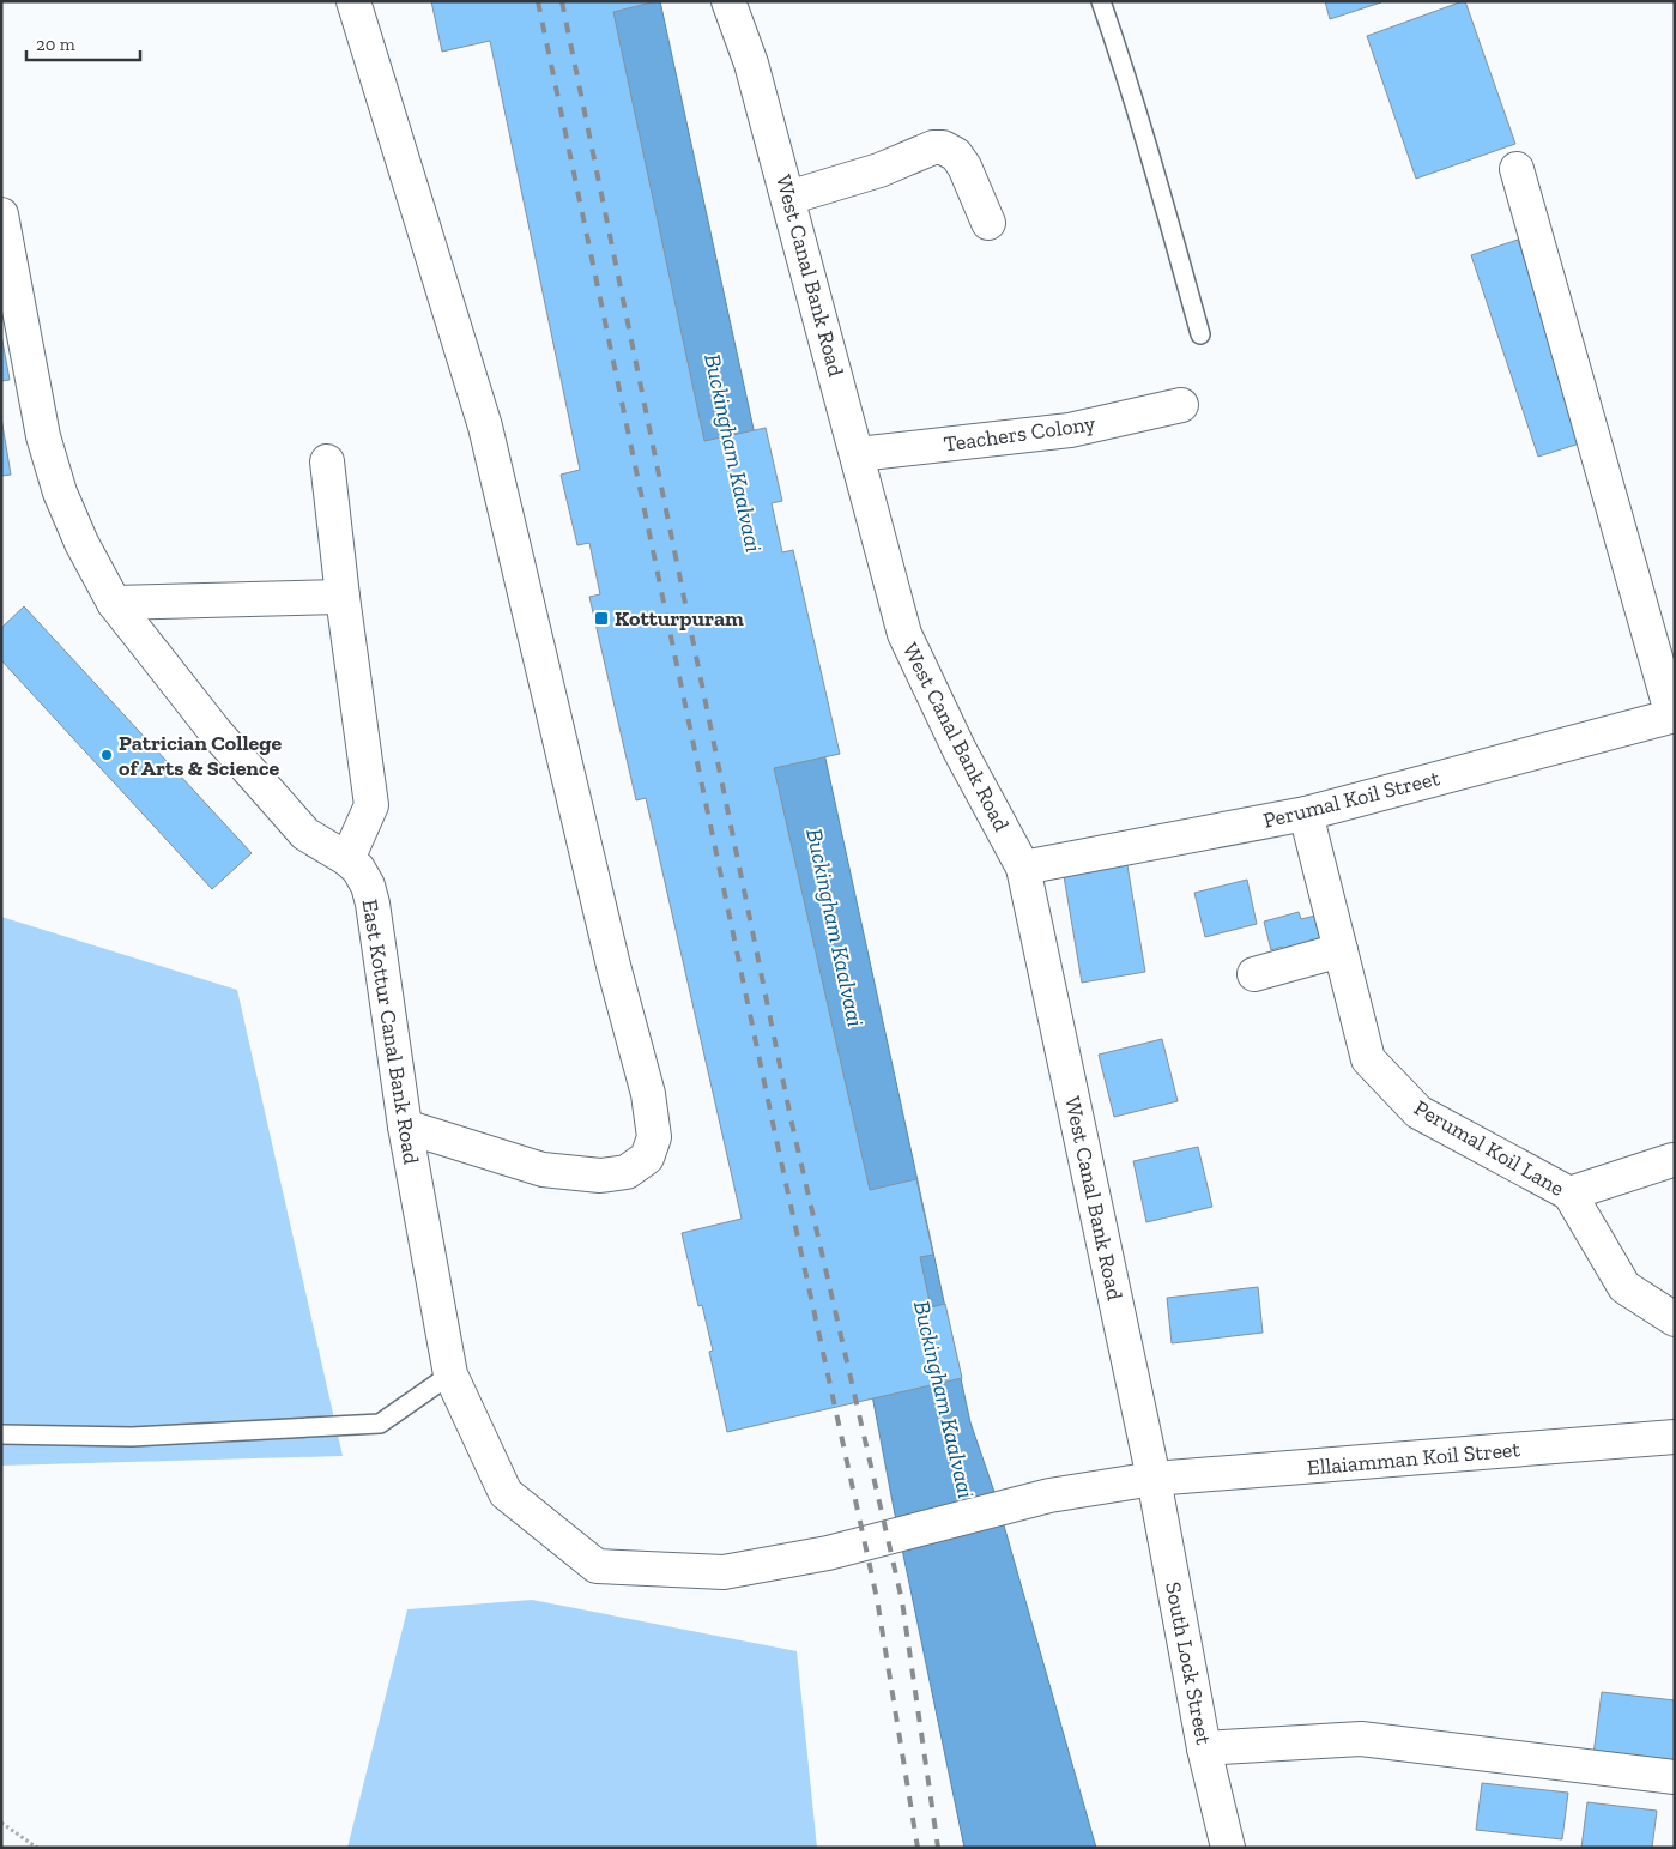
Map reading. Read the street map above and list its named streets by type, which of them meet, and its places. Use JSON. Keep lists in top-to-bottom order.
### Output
{
  "streets": {
    "street": [
      "West Canal Bank Road",
      "Teachers Colony",
      "Perumal Koil Street",
      "East Kottur Canal Bank Road",
      "Perumal Koil Lane",
      "Ellaiamman Koil Street",
      "South Lock Street"
    ]
  },
  "crossings": [
    ["West Canal Bank Road", "Teachers Colony"],
    ["West Canal Bank Road", "Perumal Koil Street"],
    ["West Canal Bank Road", "Ellaiamman Koil Street"],
    ["West Canal Bank Road", "South Lock Street"],
    ["Perumal Koil Street", "Perumal Koil Lane"],
    ["East Kottur Canal Bank Road", "Ellaiamman Koil Street"],
    ["Ellaiamman Koil Street", "South Lock Street"]
  ],
  "water": ["Buckingham Kaalvaai"],
  "places": {
    "transit": ["Kotturpuram"],
    "other": ["Patrician College of Arts & Science"]
  },
  "scale_bar": "20 m"
}
